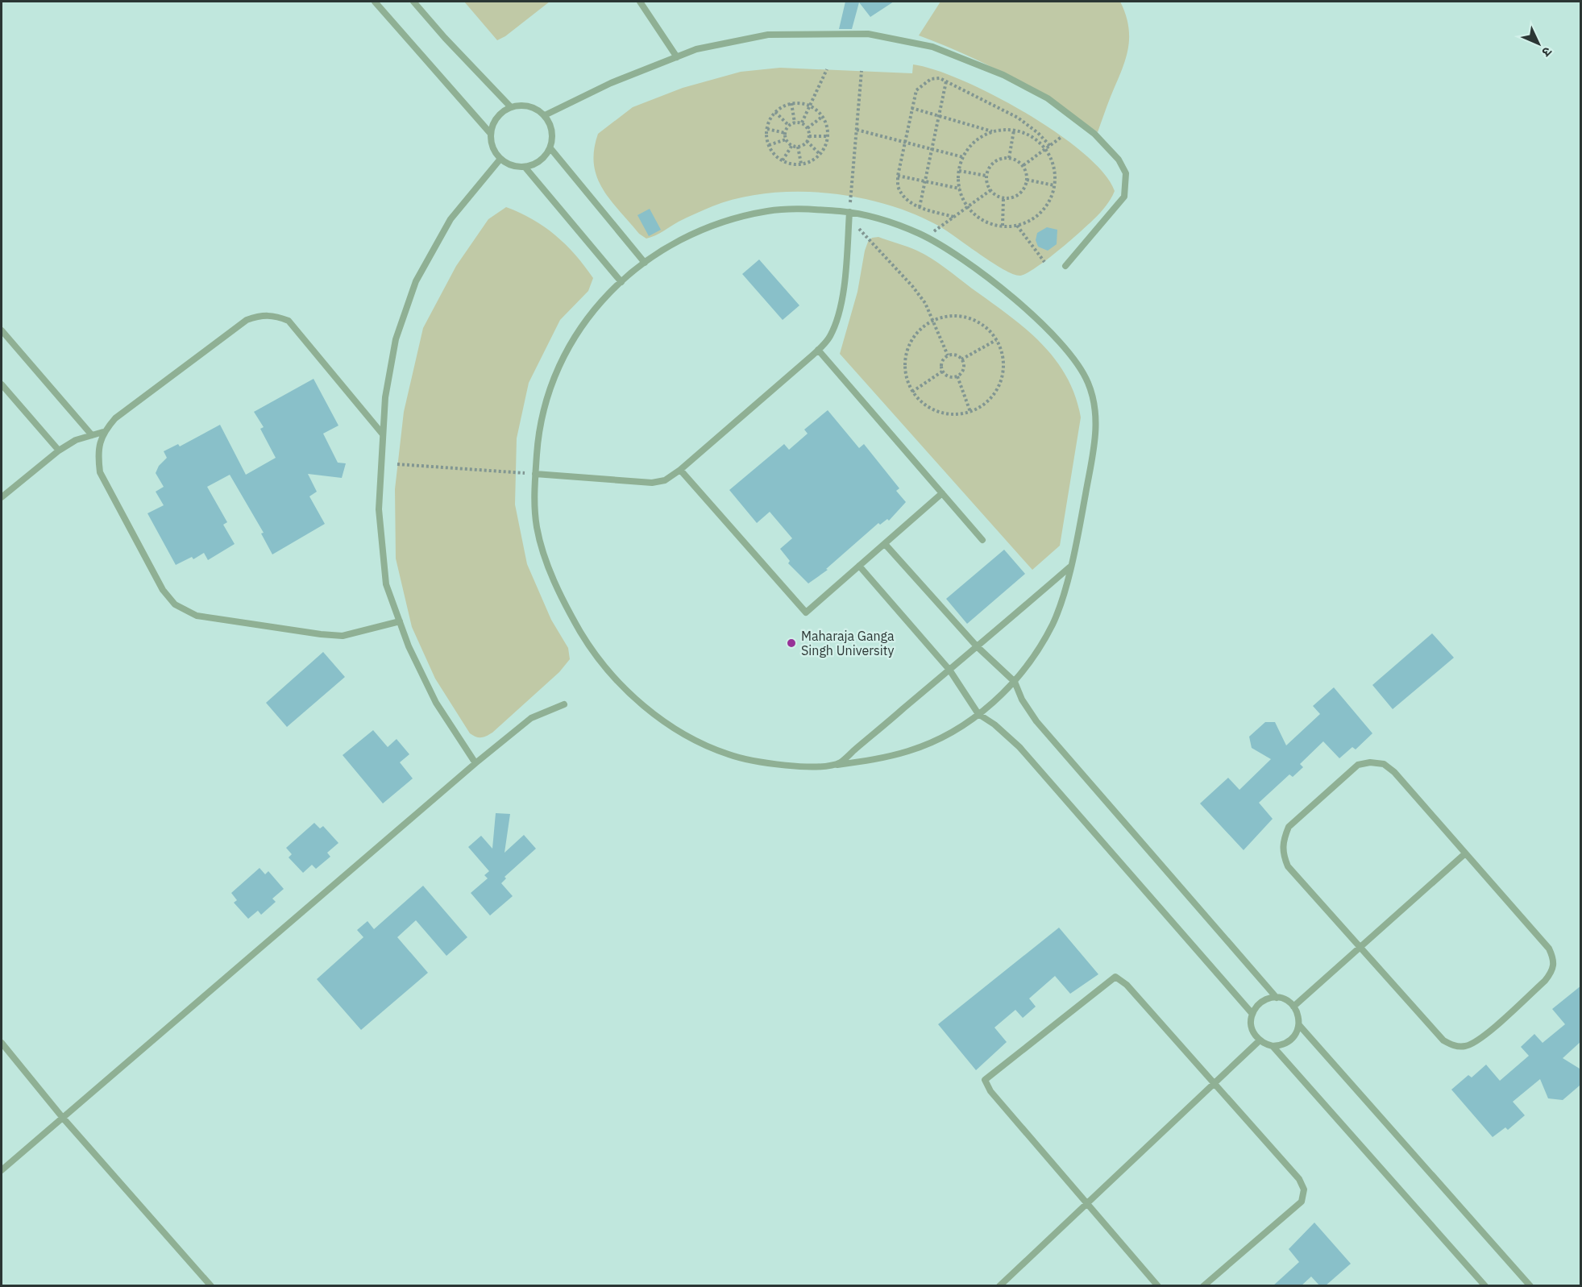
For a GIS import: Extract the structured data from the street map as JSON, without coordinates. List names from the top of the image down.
{
  "places": ["Maharaja Ganga Singh University"],
  "north": "bottom right"
}
